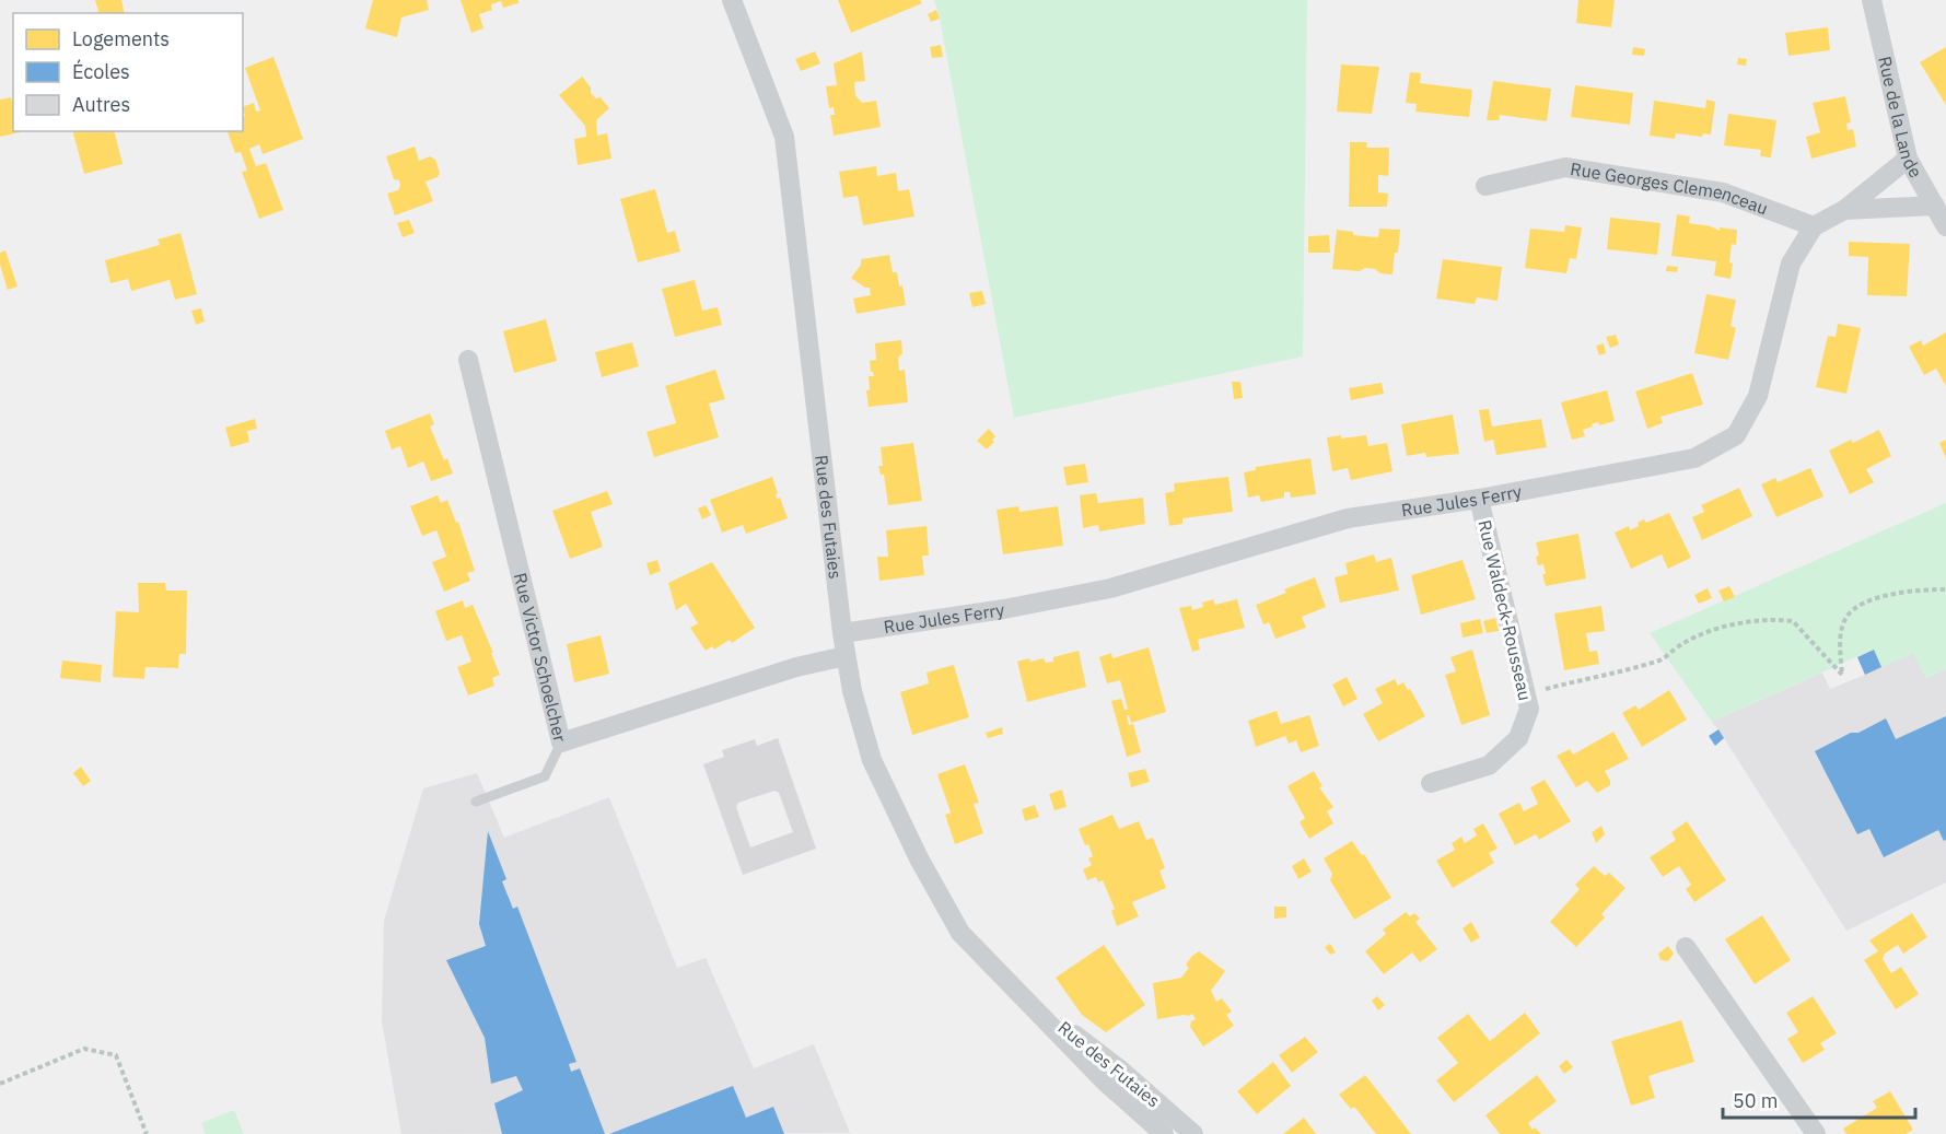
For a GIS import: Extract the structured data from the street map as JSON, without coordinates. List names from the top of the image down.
{
  "streets": {
    "street": [
      "Rue de la Lande",
      "Rue Georges Clemenceau",
      "Rue Jules Ferry",
      "Rue des Futaies",
      "Rue Waldeck-Rousseau",
      "Rue Victor Schoelcher"
    ]
  },
  "crossings": [
    ["Rue Georges Clemenceau", "Rue Jules Ferry"],
    ["Rue Jules Ferry", "Rue des Futaies"],
    ["Rue Jules Ferry", "Rue Waldeck-Rousseau"],
    ["Rue des Futaies", "Rue Victor Schoelcher"]
  ],
  "legend": ["Logements", "Écoles", "Autres"],
  "scale_bar": "50 m"
}
